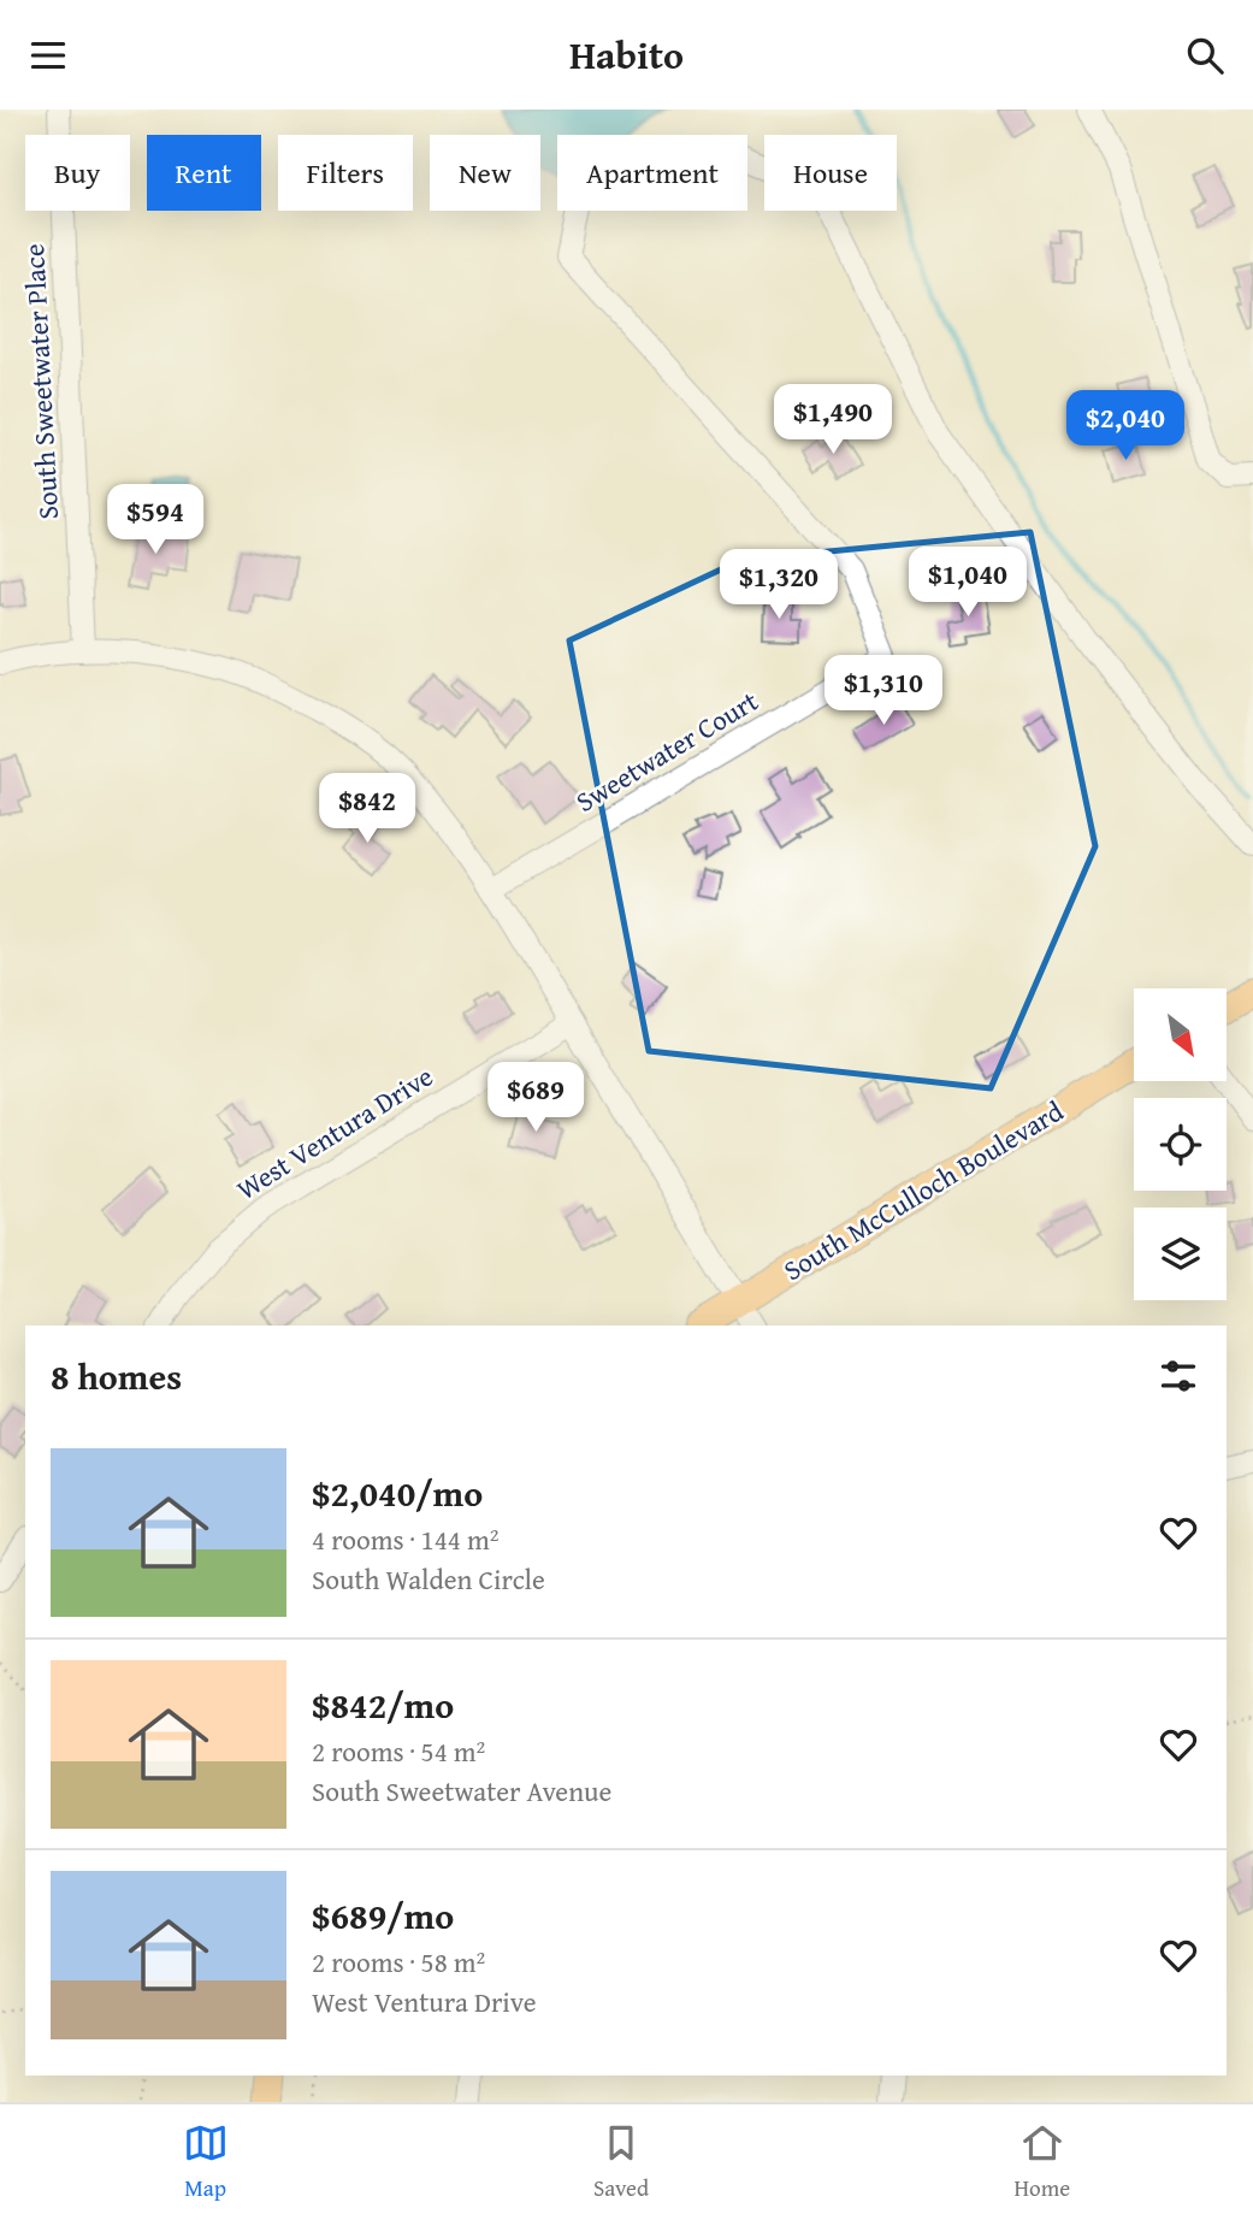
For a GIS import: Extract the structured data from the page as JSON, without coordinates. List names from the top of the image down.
{
  "streets": {
    "main road": ["South McCulloch Boulevard"],
    "street": ["South Sweetwater Place", "Sweetwater Court", "West Ventura Drive"]
  },
  "north": "bottom right",
  "page": {
    "header": "Habito",
    "chip": [
      "Buy",
      "Rent",
      "Filters",
      "New",
      "Apartment",
      "House"
    ],
    "price": [
      "$1,490",
      "$2,040",
      "$594",
      "$1,040",
      "$1,320",
      "$1,310",
      "$842",
      "$689"
    ],
    "heading": "8 homes",
    "list": [
      {
        "name": "$2,040/mo",
        "note": "4 rooms · 144 m² · South Walden Circle"
      },
      {
        "name": "$842/mo",
        "note": "2 rooms · 54 m² · South Sweetwater Avenue"
      },
      {
        "name": "$689/mo",
        "note": "2 rooms · 58 m² · West Ventura Drive"
      }
    ],
    "tabs": ["Map", "Saved", "Home"]
  }
}
